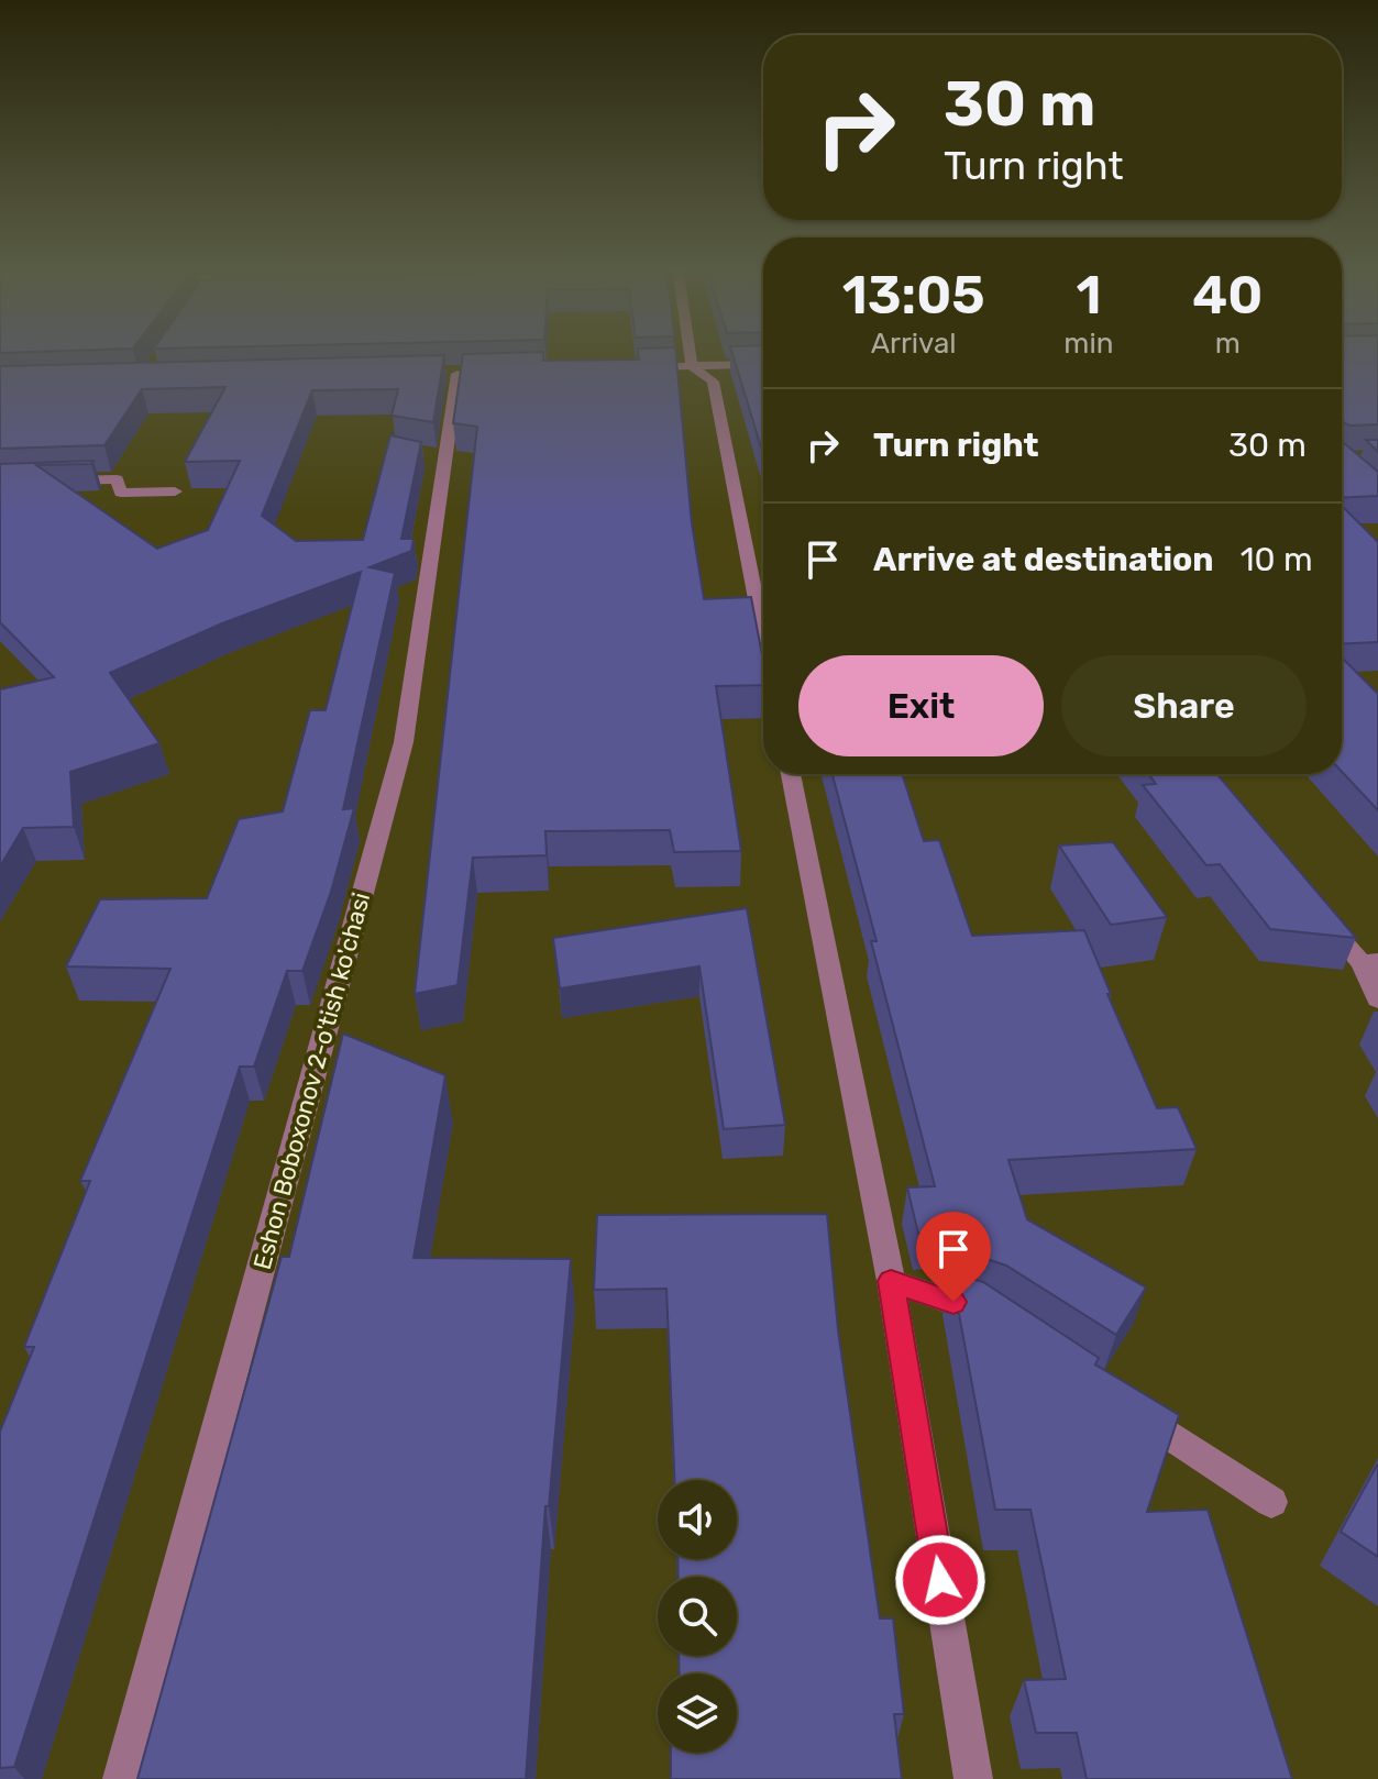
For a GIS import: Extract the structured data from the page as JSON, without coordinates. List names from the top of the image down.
{
  "streets": {
    "street": ["Eshon Boboxonov 2-o'tish ko'chasi"]
  },
  "page": {
    "turn": ["30 m", "Turn right"],
    "eta": [
      "13:05",
      "Arrival",
      "1",
      "min",
      "40",
      "m"
    ],
    "list": [
      {
        "name": "Turn right",
        "value": "30 m"
      },
      {
        "name": "Arrive at destination",
        "value": "10 m"
      }
    ],
    "buttons": ["Exit", "Share"]
  }
}
